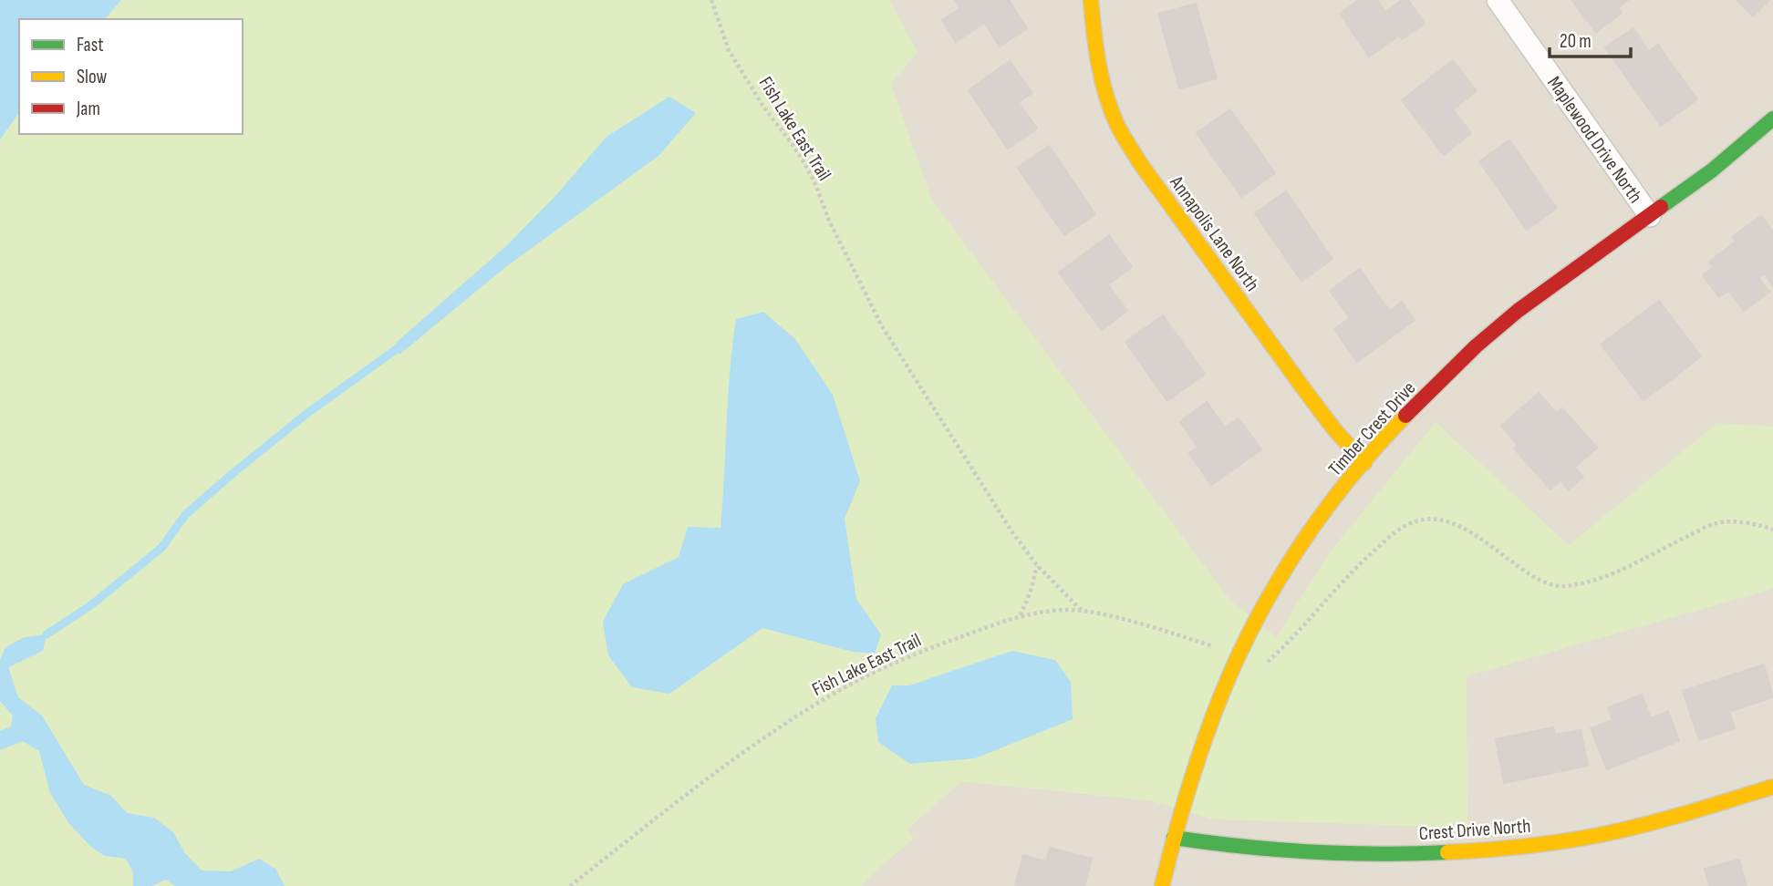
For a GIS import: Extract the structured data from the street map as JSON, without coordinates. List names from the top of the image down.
{
  "streets": {
    "street": [
      "Maplewood Drive North",
      "Annapolis Lane North",
      "Timber Crest Drive",
      "Crest Drive North"
    ],
    "path": ["Fish Lake East Trail"]
  },
  "crossings": [
    ["Maplewood Drive North", "Timber Crest Drive"],
    ["Annapolis Lane North", "Timber Crest Drive"],
    ["Timber Crest Drive", "Crest Drive North"]
  ],
  "legend": ["Fast", "Slow", "Jam"],
  "scale_bar": "20 m"
}
